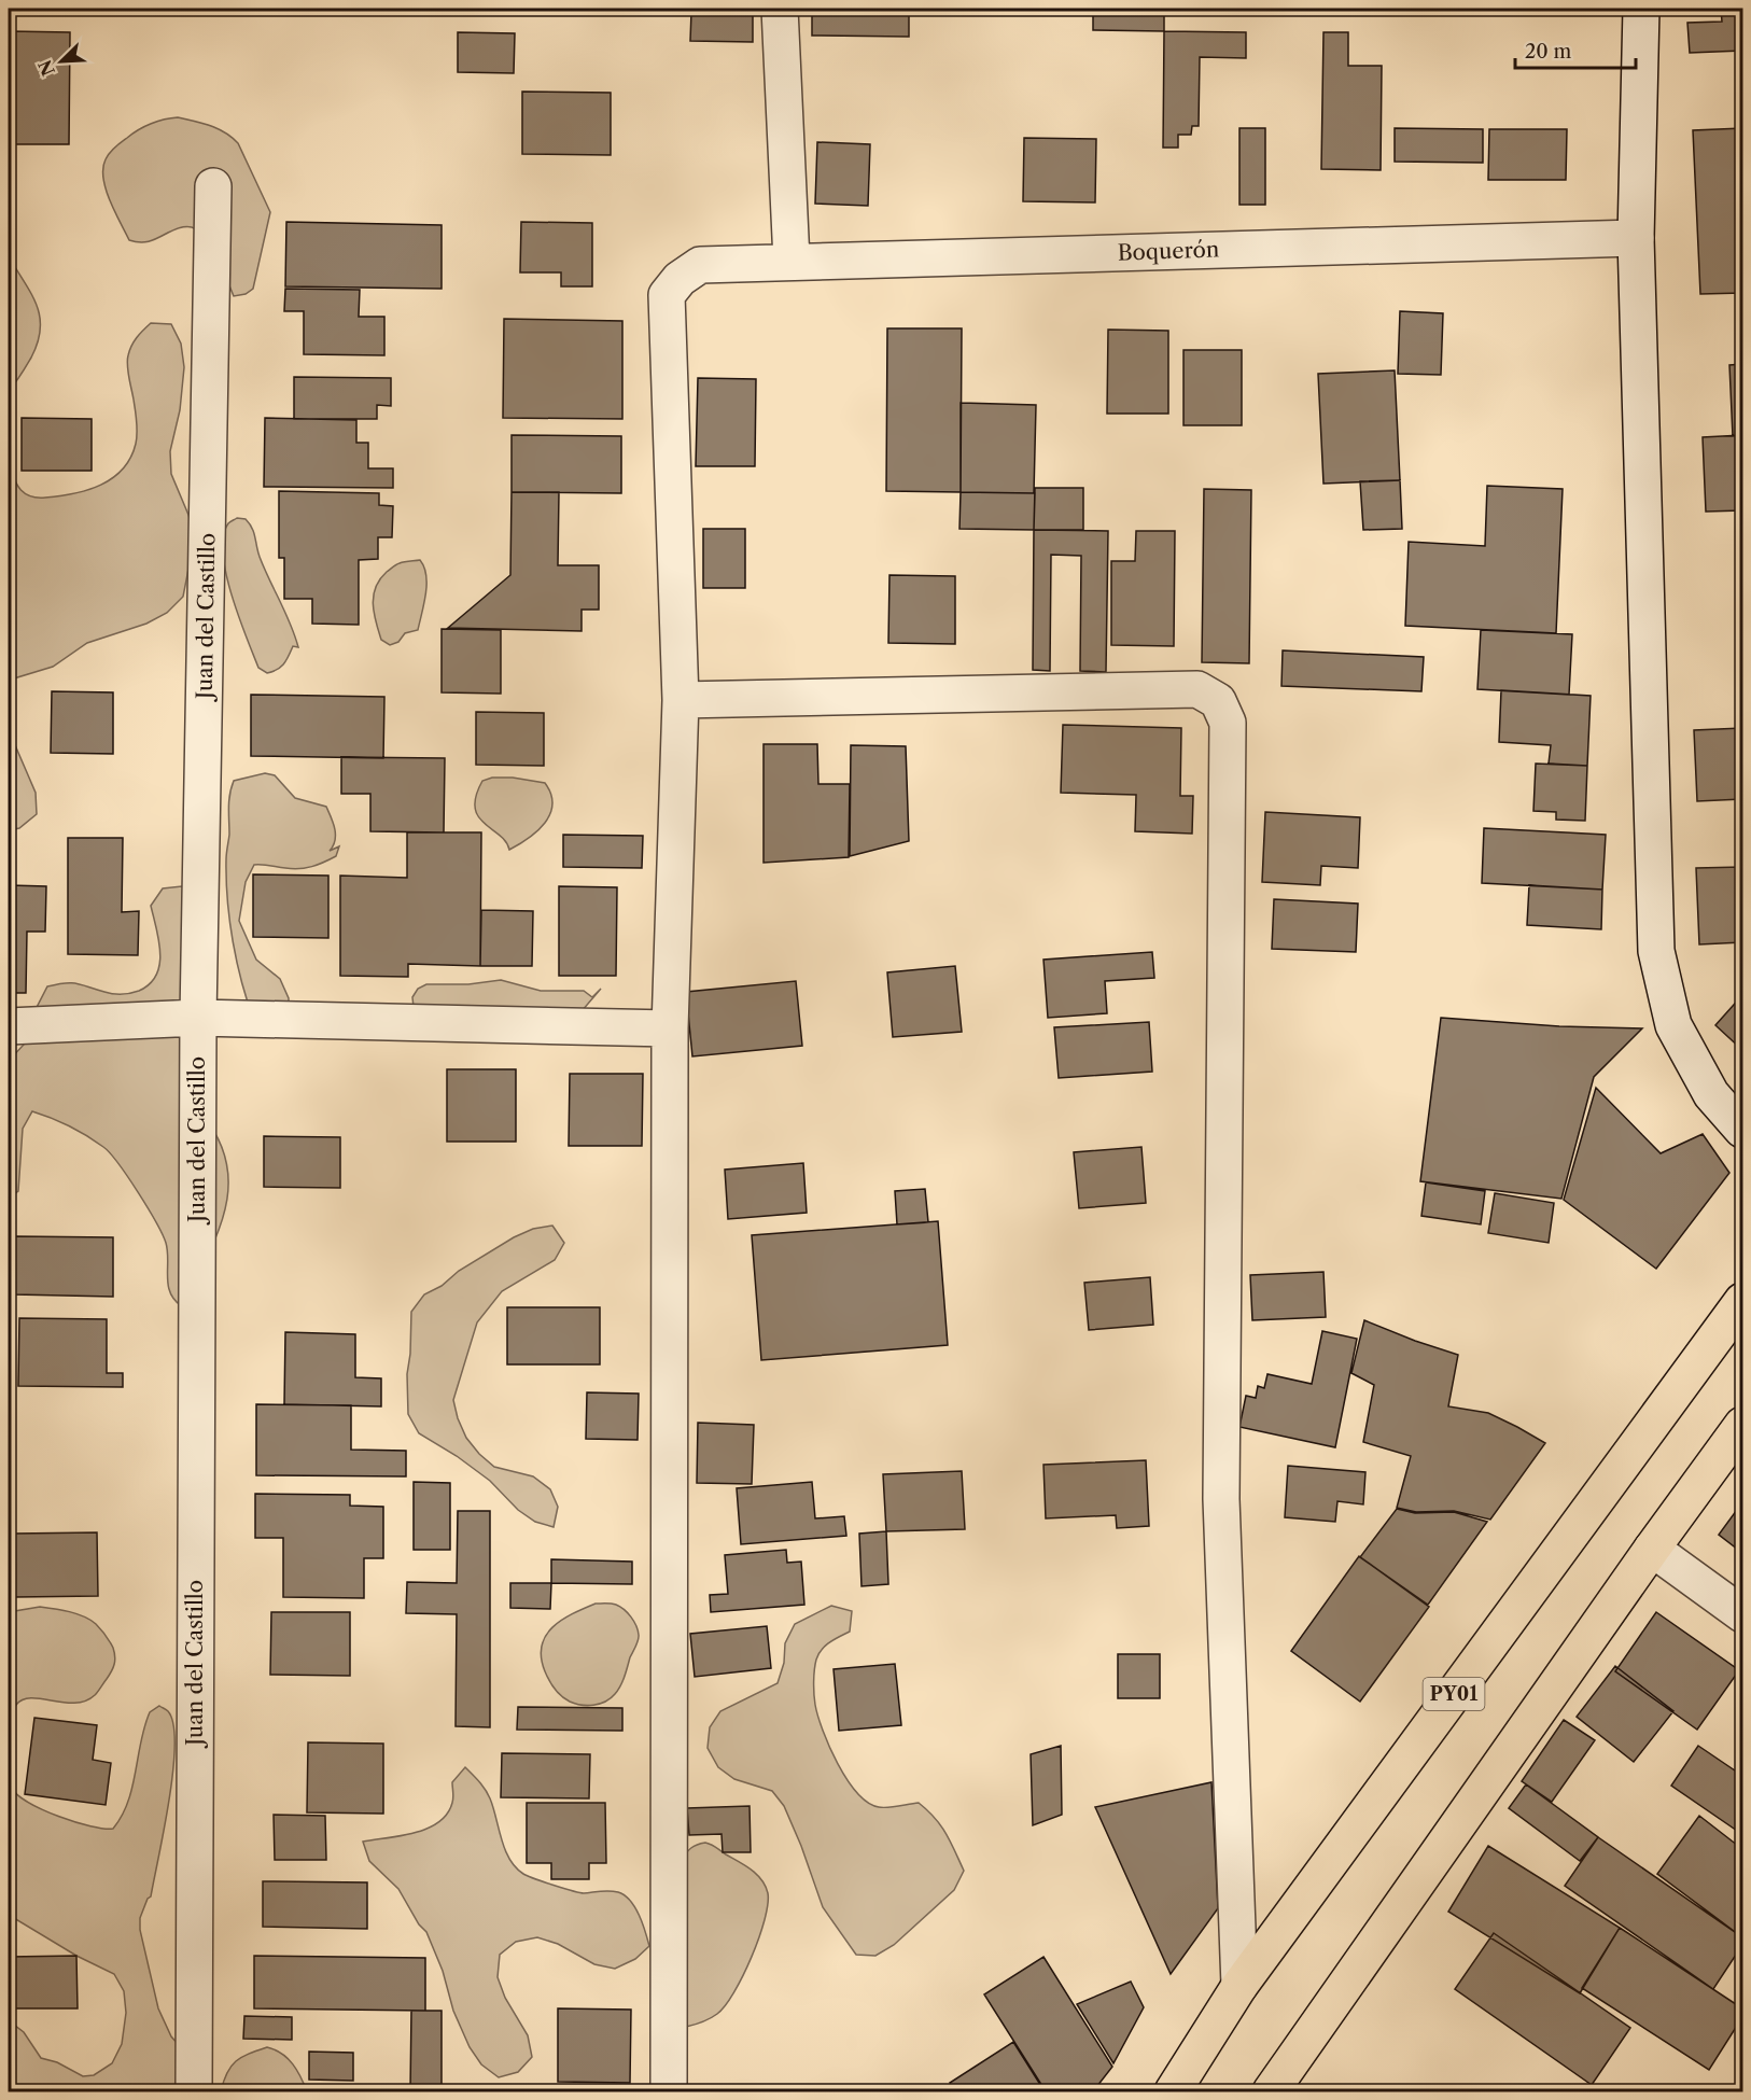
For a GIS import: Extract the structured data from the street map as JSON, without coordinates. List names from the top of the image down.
{
  "streets": {
    "highway": ["PY01"],
    "street": ["Boquerón", "Juan del Castillo"]
  },
  "scale_bar": "20 m",
  "north": "bottom left"
}
